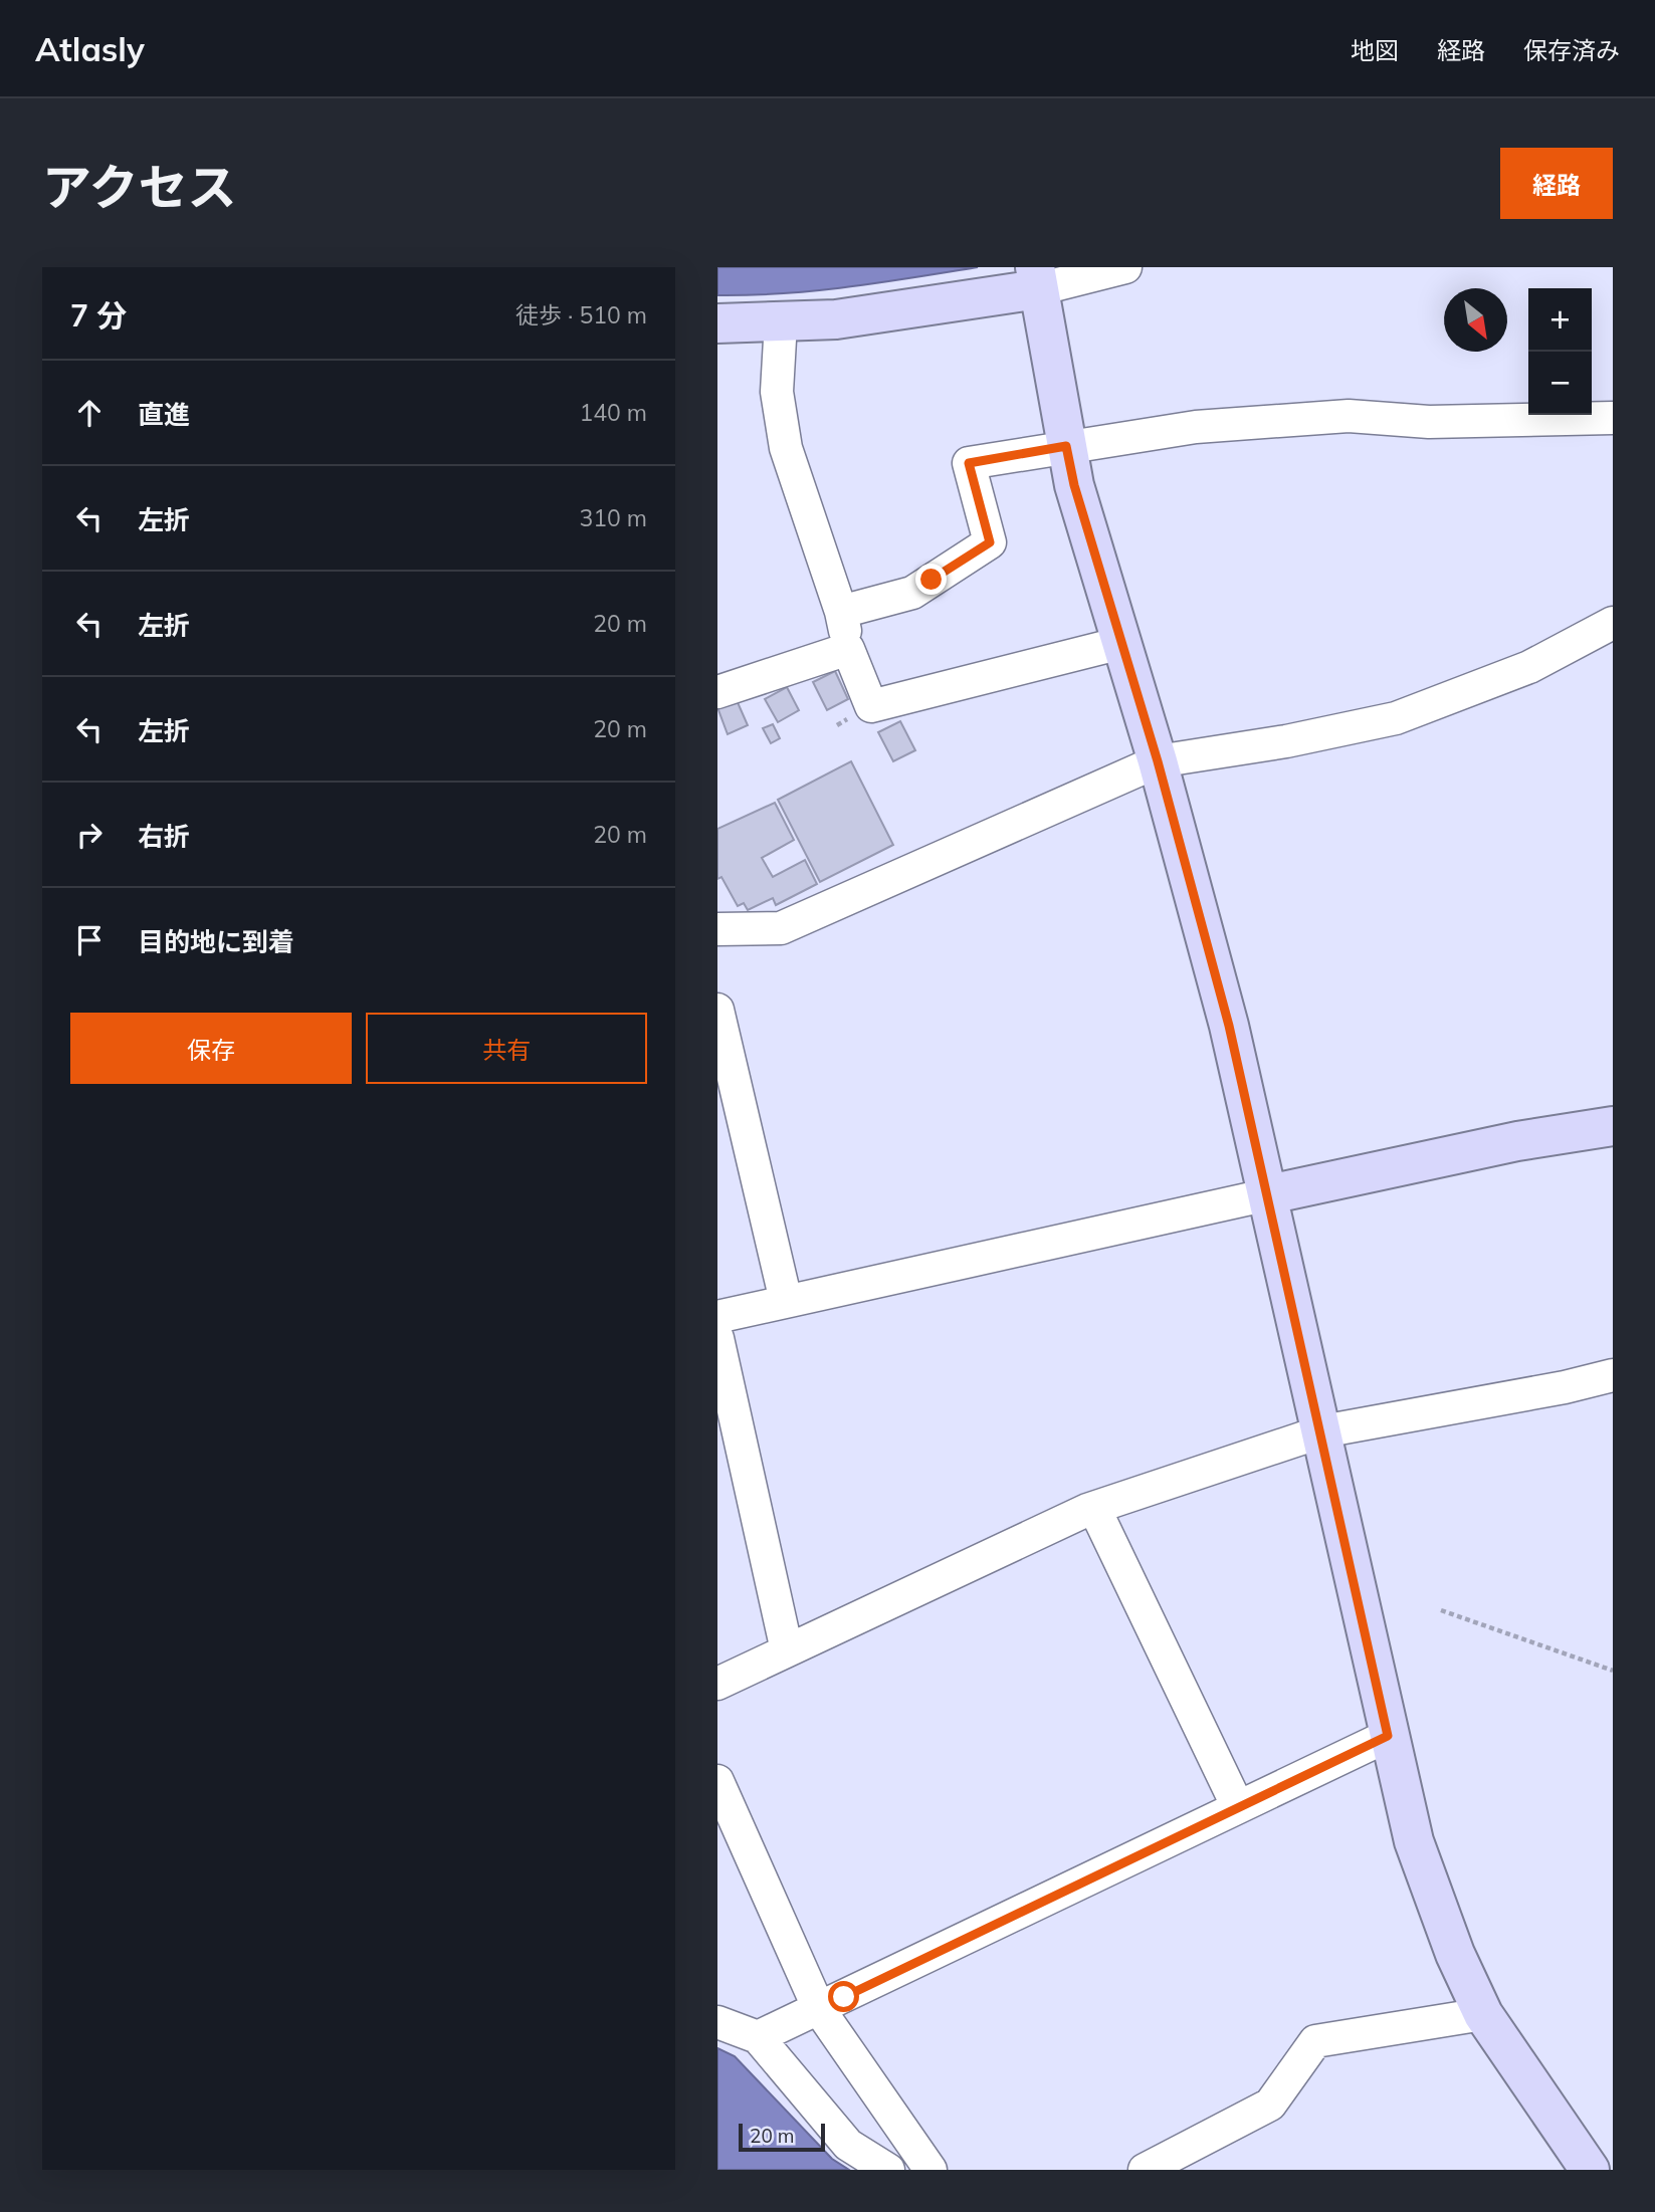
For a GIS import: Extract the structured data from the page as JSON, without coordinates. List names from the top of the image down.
{
  "scale_bar": "20 m",
  "north": "bottom right",
  "page": {
    "header": "Atlasly",
    "nav": ["地図", "経路", "保存済み"],
    "title": "アクセス",
    "buttons": [
      "経路",
      ["保存", "共有"]
    ],
    "heading": ["7 分", "徒歩 · 510 m"],
    "map_buttons": ["+", "−"],
    "list": [
      ["直進", "140 m"],
      ["左折", "310 m"],
      ["左折", "20 m"],
      ["左折", "20 m"],
      ["右折", "20 m"],
      "目的地に到着"
    ],
    "scale": "20 m"
  }
}
